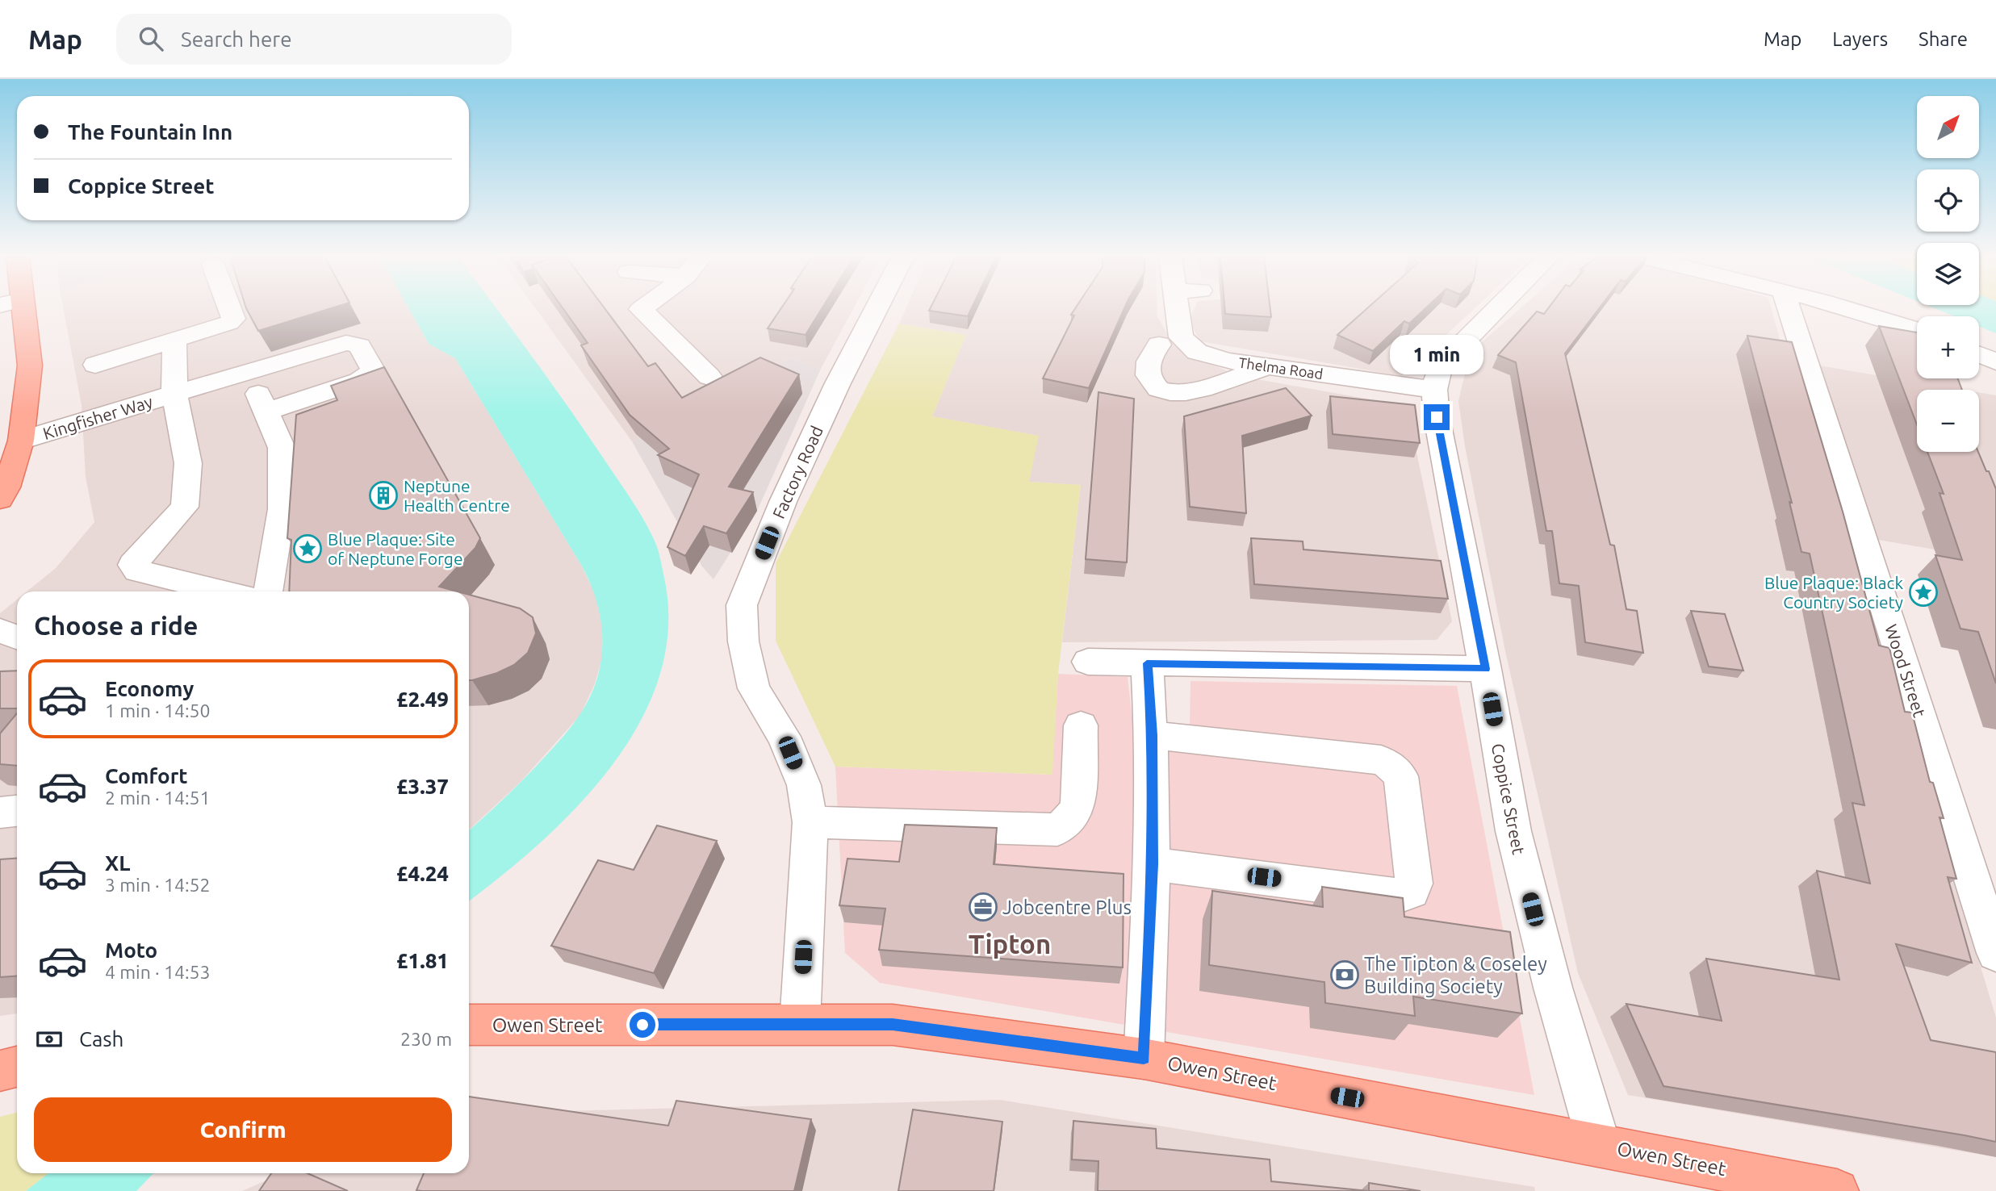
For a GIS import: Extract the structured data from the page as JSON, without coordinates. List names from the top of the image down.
{
  "streets": {
    "main road": ["Owen Street"],
    "street": [
      "Thelma Road",
      "Kingfisher Way",
      "Factory Road",
      "Wood Street",
      "Coppice Street"
    ]
  },
  "crossings": [
    ["Thelma Road", "Coppice Street"],
    ["Factory Road", "Owen Street"],
    ["Coppice Street", "Owen Street"]
  ],
  "districts": ["Tipton"],
  "places": {
    "building": ["Neptune Health Centre"],
    "place": ["Blue Plaque: Site of Neptune Forge", "Blue Plaque: Black Country Society"],
    "office": ["Jobcentre Plus"],
    "bank": ["The Tipton & Coseley Building Society"]
  },
  "north": "top right",
  "page": {
    "header": "Map",
    "search": "Search here",
    "nav": ["Map", "Layers", "Share"],
    "map_buttons": ["+", "−"],
    "banner": ["The Fountain Inn", "Coppice Street"],
    "bubble": "1 min",
    "heading": "Choose a ride",
    "list": [
      {
        "name": "Economy",
        "note": "1 min · 14:50",
        "value": "£2.49"
      },
      {
        "name": "Comfort",
        "note": "2 min · 14:51",
        "value": "£3.37"
      },
      {
        "name": "XL",
        "note": "3 min · 14:52",
        "value": "£4.24"
      },
      {
        "name": "Moto",
        "note": "4 min · 14:53",
        "value": "£1.81"
      }
    ],
    "pay": ["Cash", "230 m"],
    "buttons": "Confirm"
  }
}
